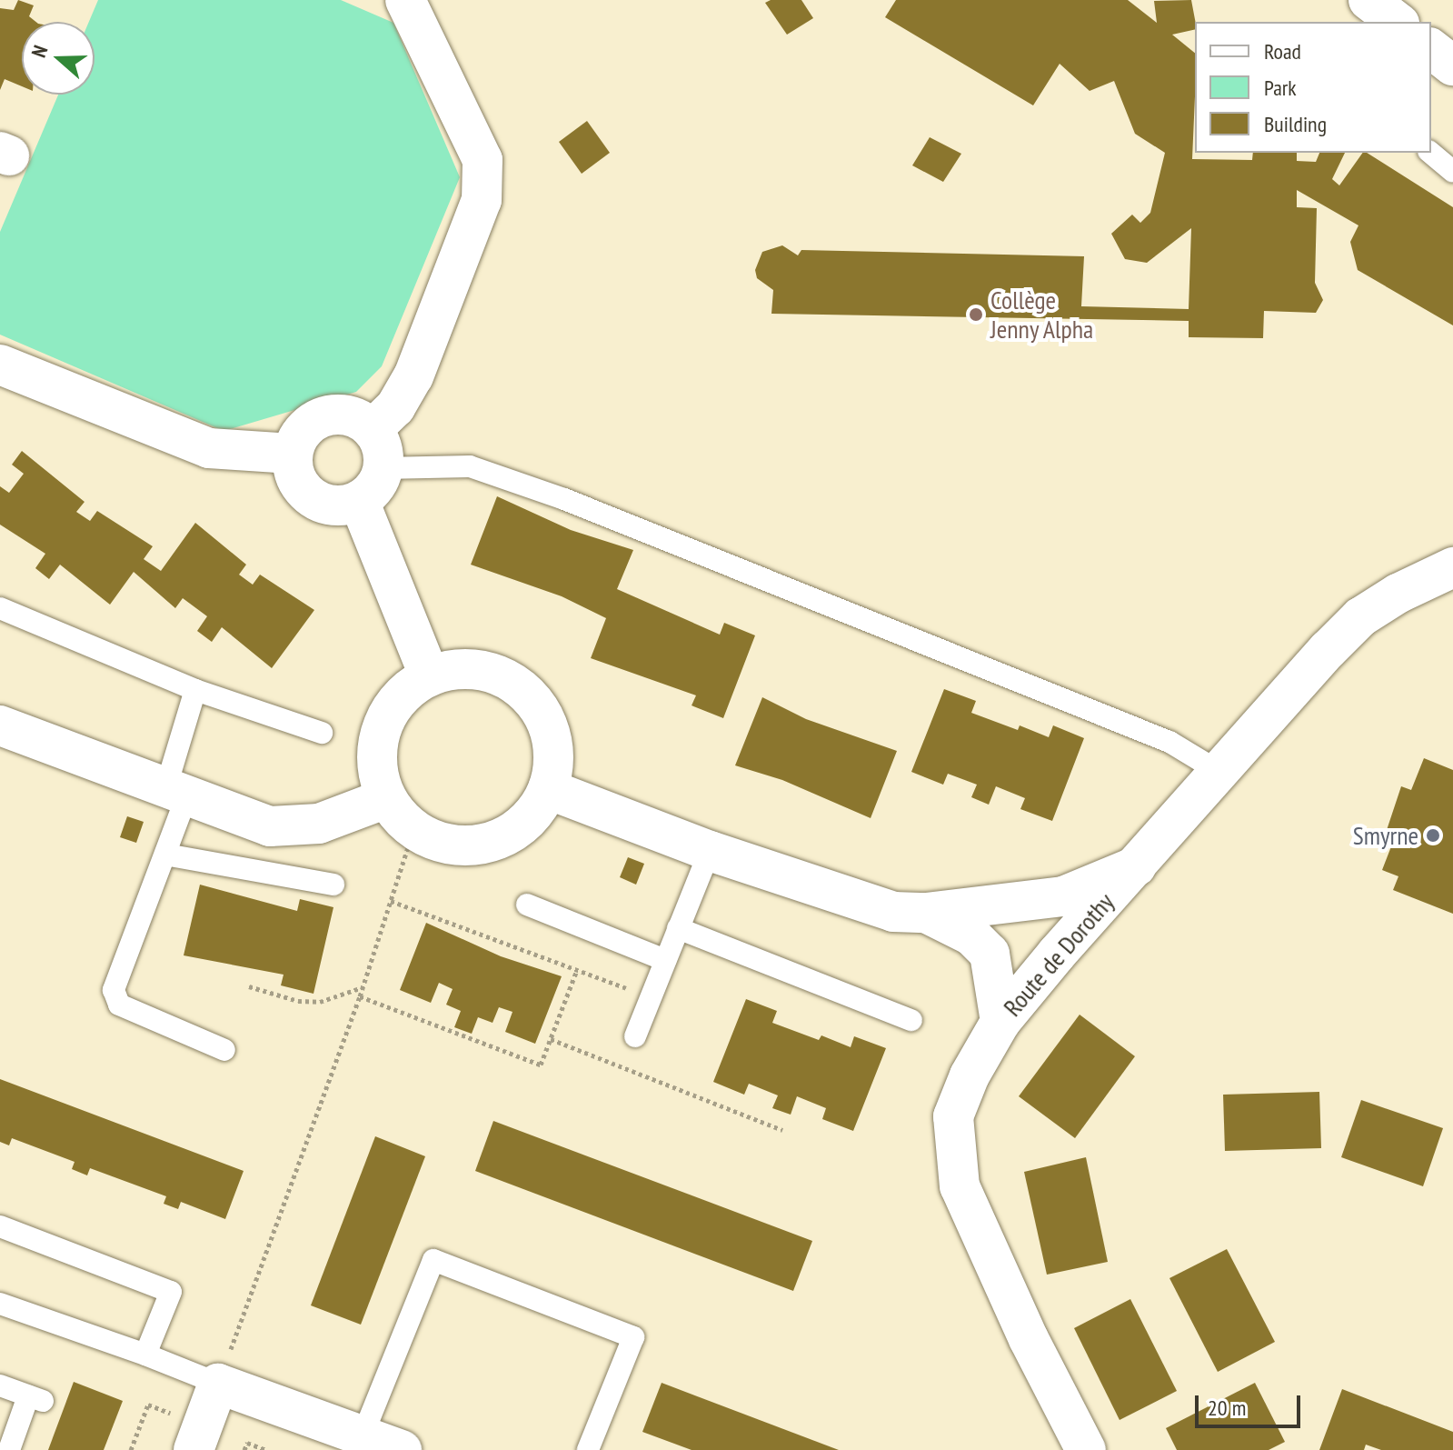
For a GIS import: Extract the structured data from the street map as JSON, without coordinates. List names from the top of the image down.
{
  "streets": {
    "street": ["Route de Dorothy"]
  },
  "places": ["Collège Jenny Alpha", "Smyrne"],
  "legend": ["Road", "Park", "Building"],
  "scale_bar": "20 m",
  "north": "left"
}
